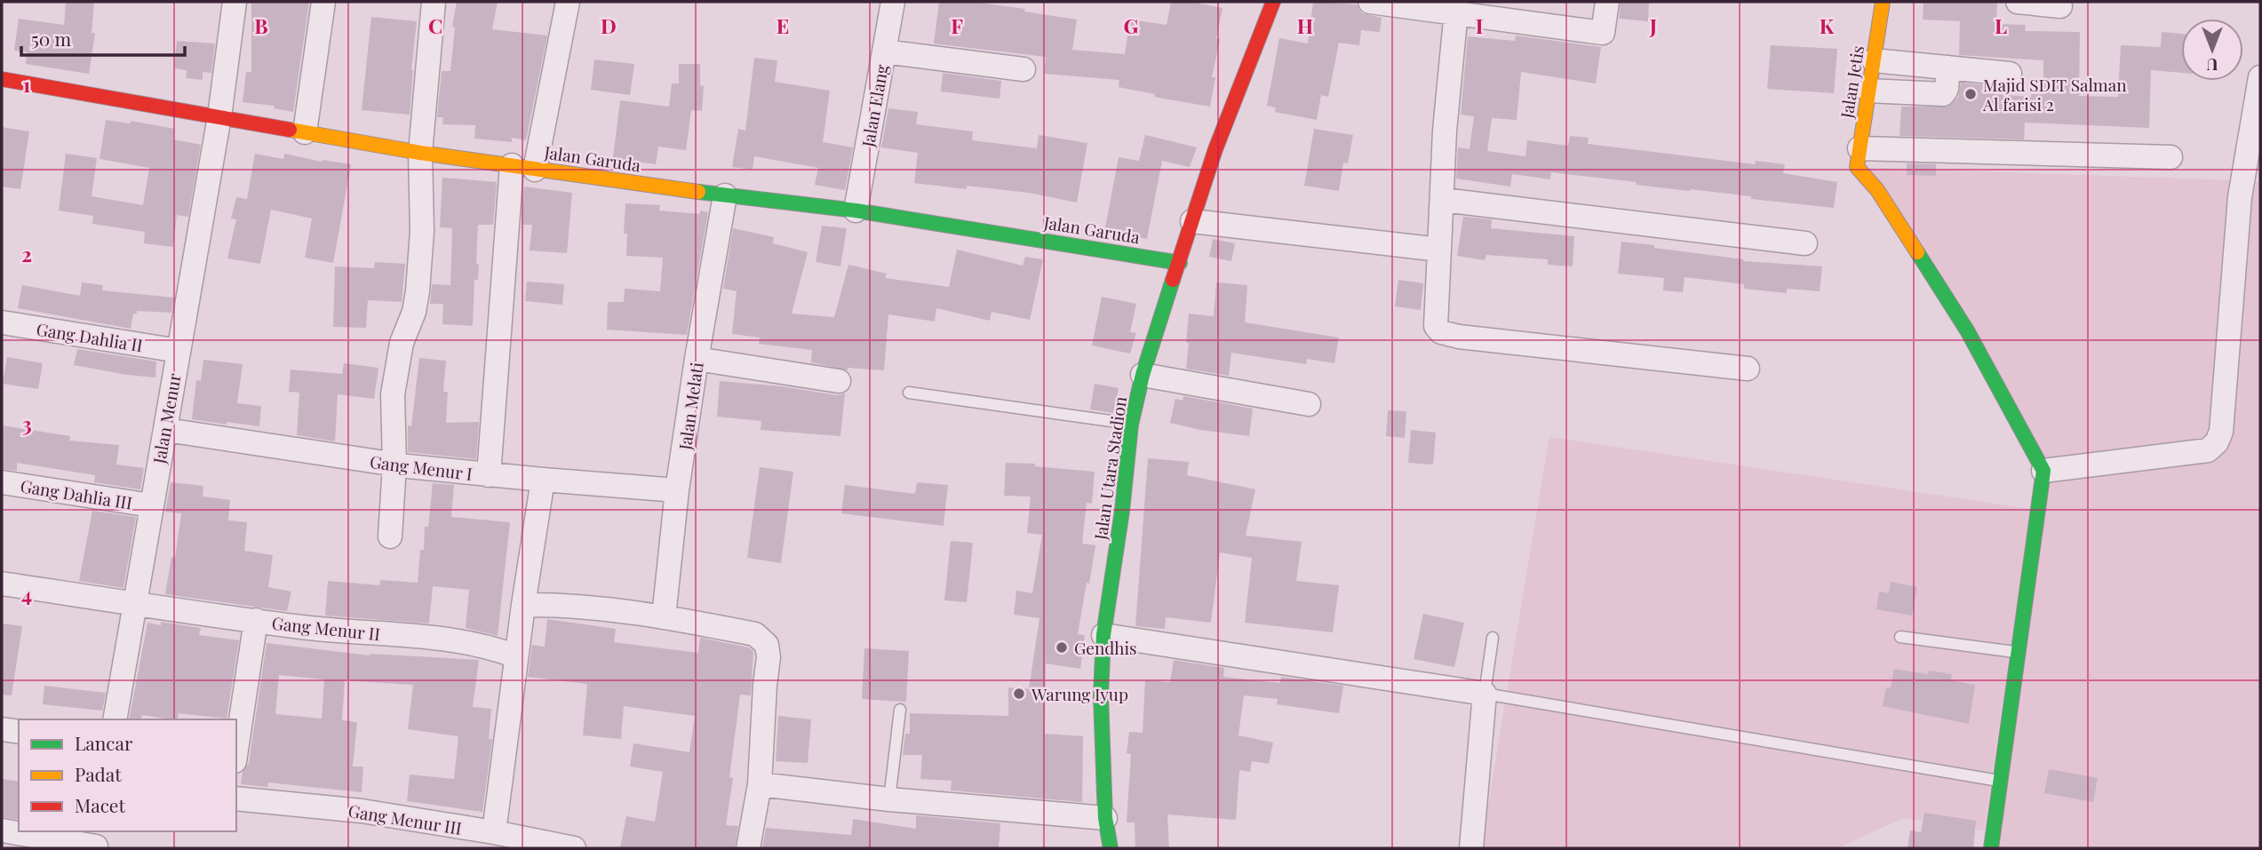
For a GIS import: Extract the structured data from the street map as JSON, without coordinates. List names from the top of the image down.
{
  "streets": {
    "street": [
      "Jalan Jetis",
      "Jalan Elang",
      "Jalan Garuda",
      "Gang Dahlia II",
      "Jalan Melati",
      "Jalan Menur",
      "Gang Menur I",
      "Jalan Utara Stadion",
      "Gang Dahlia III",
      "Gang Menur II",
      "Gang Menur III"
    ]
  },
  "crossings": [
    ["Jalan Elang", "Jalan Garuda"],
    ["Jalan Garuda", "Jalan Melati"],
    ["Jalan Garuda", "Jalan Menur"],
    ["Jalan Garuda", "Jalan Utara Stadion"],
    ["Gang Dahlia II", "Jalan Menur"],
    ["Jalan Melati", "Gang Menur I"],
    ["Jalan Menur", "Gang Menur I"],
    ["Jalan Menur", "Gang Dahlia III"],
    ["Jalan Menur", "Gang Menur II"]
  ],
  "places": ["Majid SDIT Salman Al farisi 2", "Gendhis", "Warung Iyup"],
  "legend": ["Lancar", "Padat", "Macet"],
  "scale_bar": "50 m",
  "north": "bottom",
  "grid": {
    "columns": [
      "B",
      "C",
      "D",
      "E",
      "F",
      "G",
      "H",
      "I",
      "J",
      "K",
      "L"
    ],
    "rows": [
      "1",
      "2",
      "3",
      "4"
    ]
  }
}
